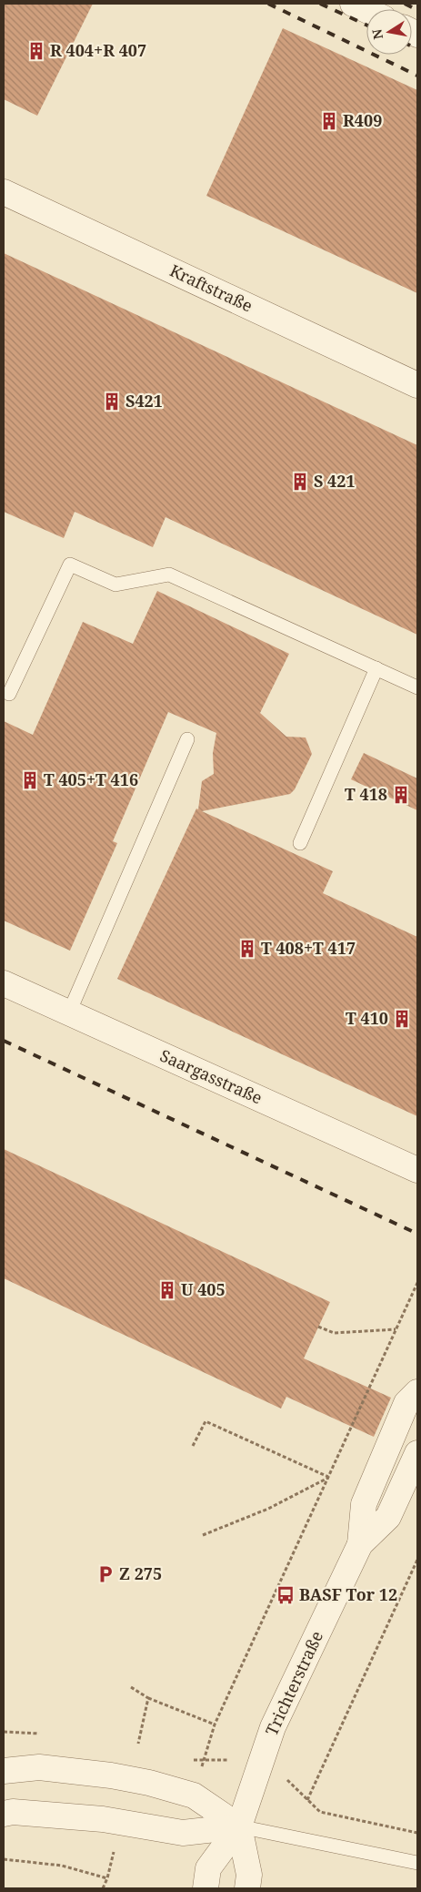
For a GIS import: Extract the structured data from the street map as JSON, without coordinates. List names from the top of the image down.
{
  "streets": {
    "street": ["Kraftstraße", "Saargasstraße", "Trichterstraße"]
  },
  "places": {
    "building": [
      "R 404+R 407",
      "R409",
      "S421",
      "S 421",
      "T 405+T 416",
      "T 418",
      "T 408+T 417",
      "T 410",
      "U 405"
    ],
    "parking": ["Z 275"],
    "bus stop": ["BASF Tor 12"]
  },
  "north": "left"
}
